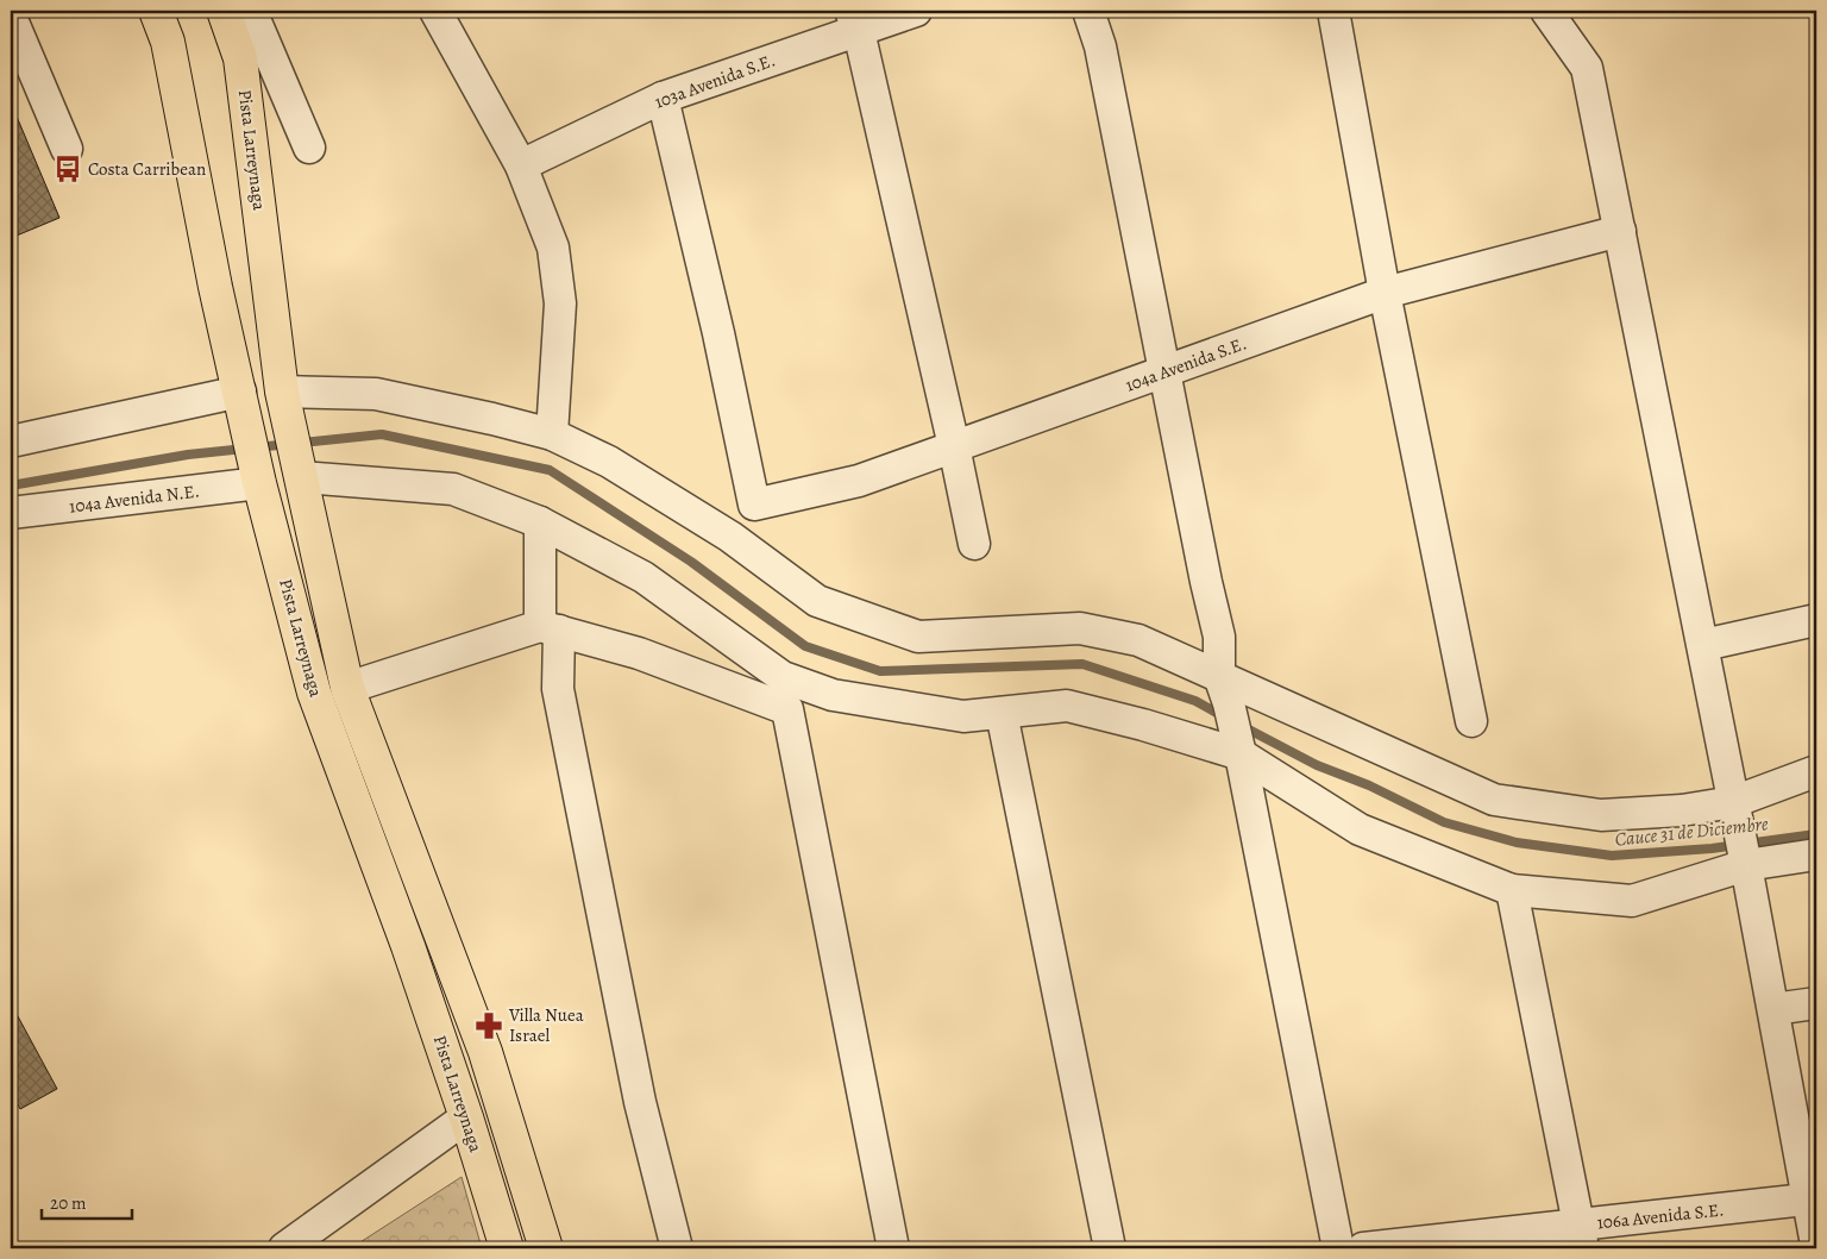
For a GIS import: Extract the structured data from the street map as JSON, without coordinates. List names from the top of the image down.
{
  "streets": {
    "main road": ["Pista Larreynaga"],
    "street": [
      "103a Avenida S.E.",
      "104a Avenida S.E.",
      "104a Avenida N.E.",
      "106a Avenida S.E."
    ]
  },
  "crossings": [
    ["103a Avenida S.E.", "104a Avenida S.E."],
    ["Pista Larreynaga", "104a Avenida N.E."]
  ],
  "water": ["Cauce 31 de Diciembre"],
  "places": {
    "bus stop": ["Costa Carribean"],
    "pharmacy": ["Villa Nuea Israel"]
  },
  "scale_bar": "20 m"
}
